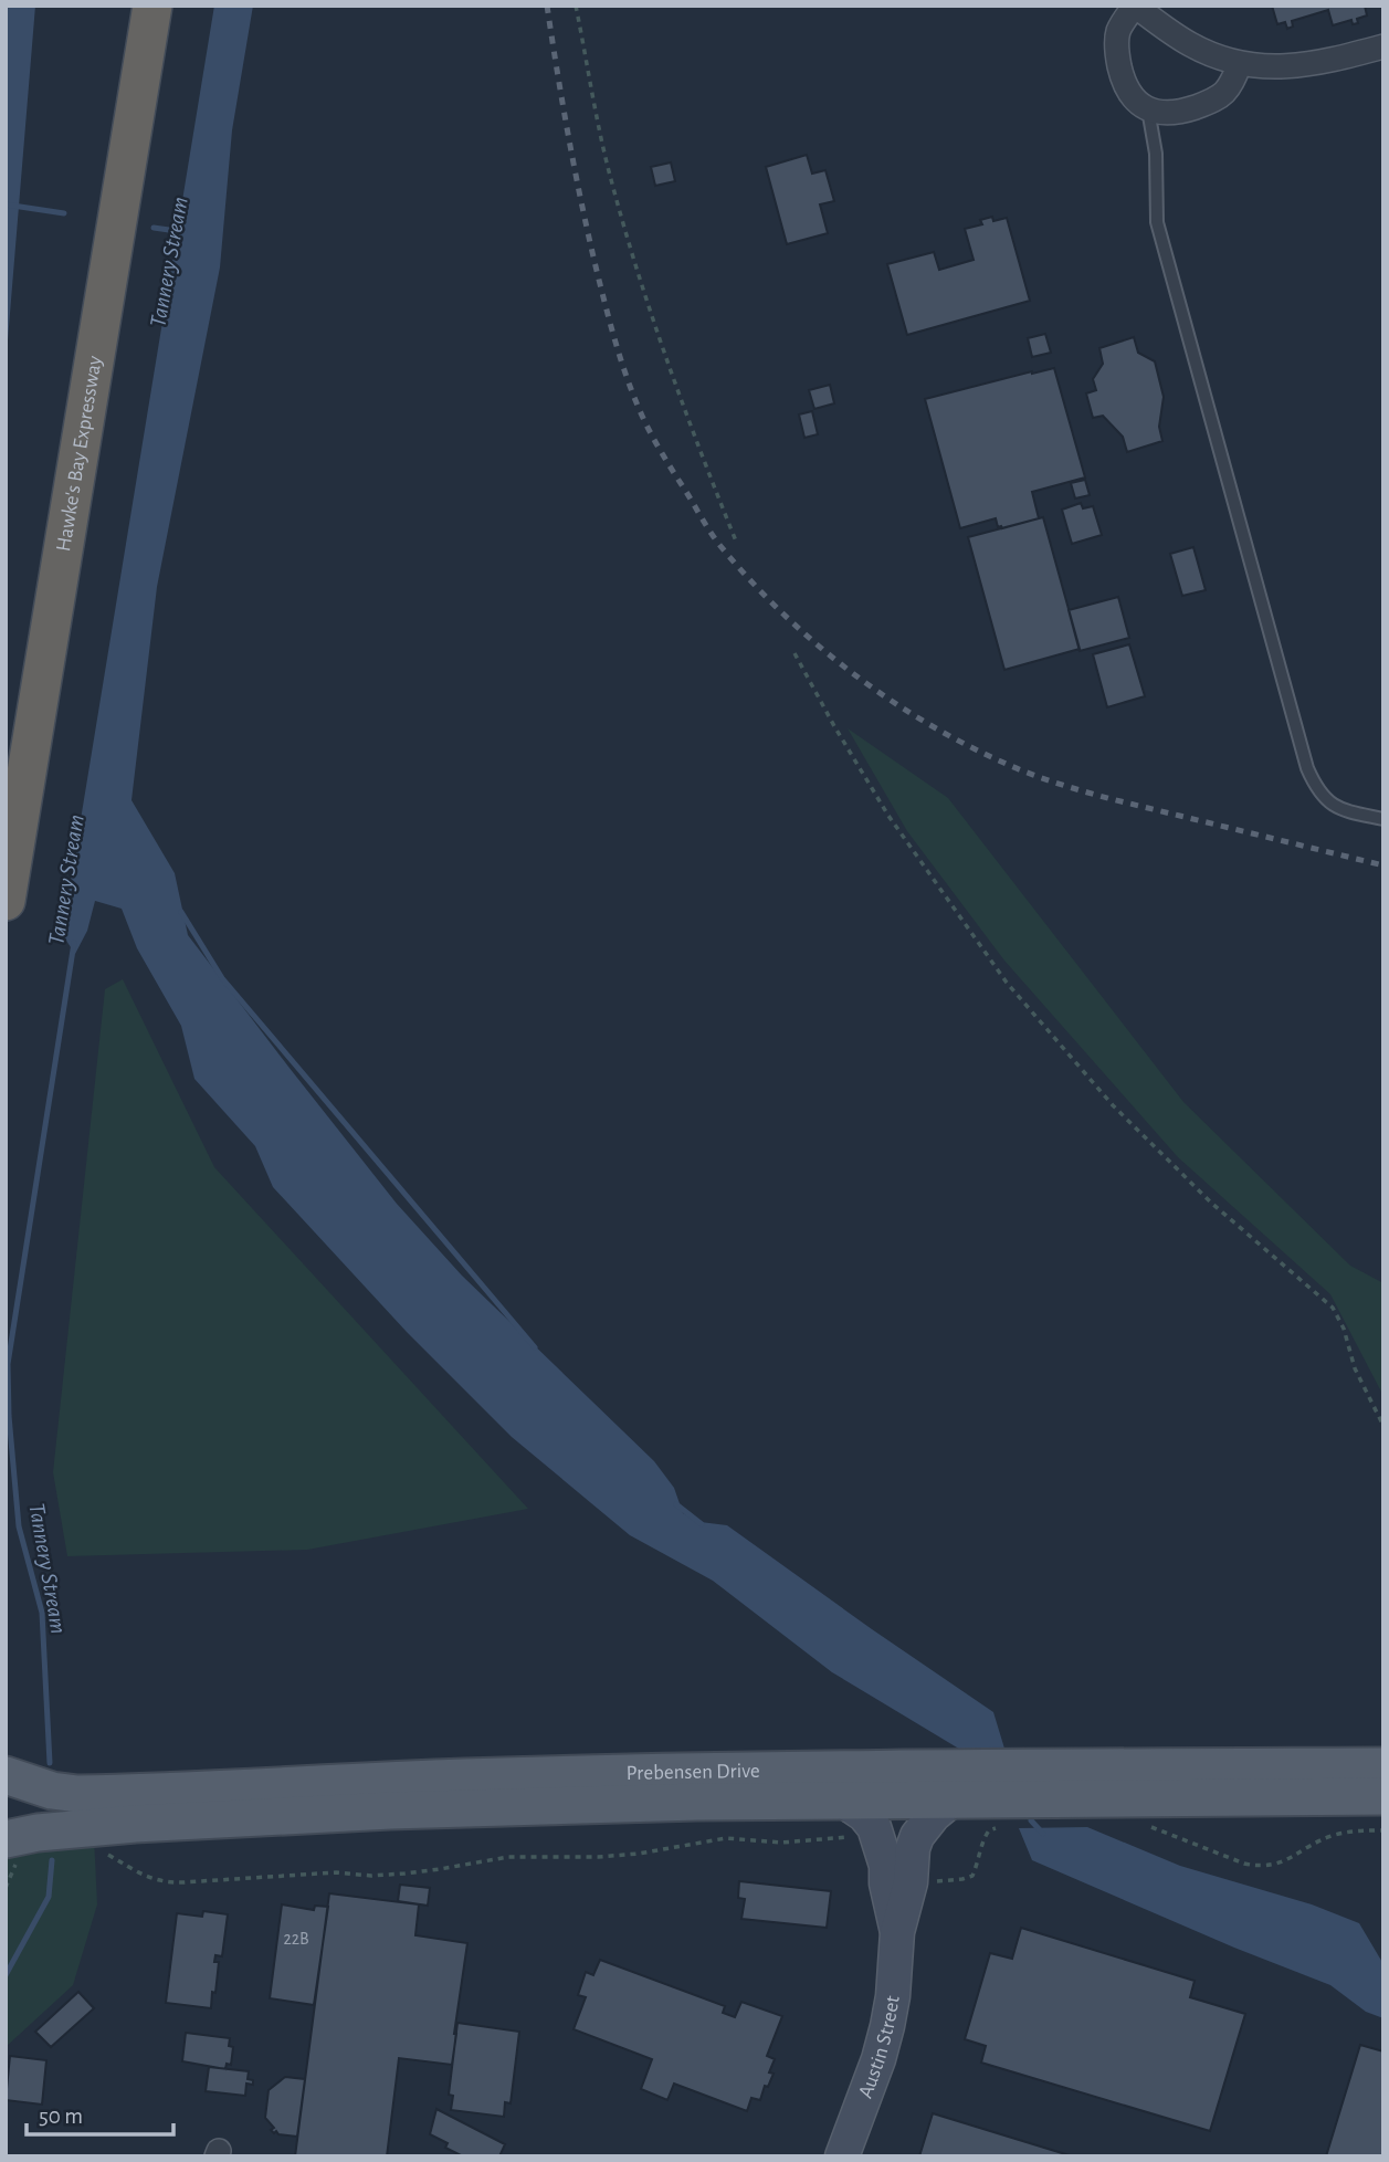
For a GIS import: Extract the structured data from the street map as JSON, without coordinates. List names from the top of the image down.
{
  "streets": {
    "highway": ["Hawke's Bay Expressway"],
    "main road": ["Prebensen Drive", "Austin Street"]
  },
  "crossings": [
    ["Prebensen Drive", "Austin Street"]
  ],
  "water": ["Tannery Stream"],
  "house_numbers": ["22B"],
  "scale_bar": "50 m"
}
